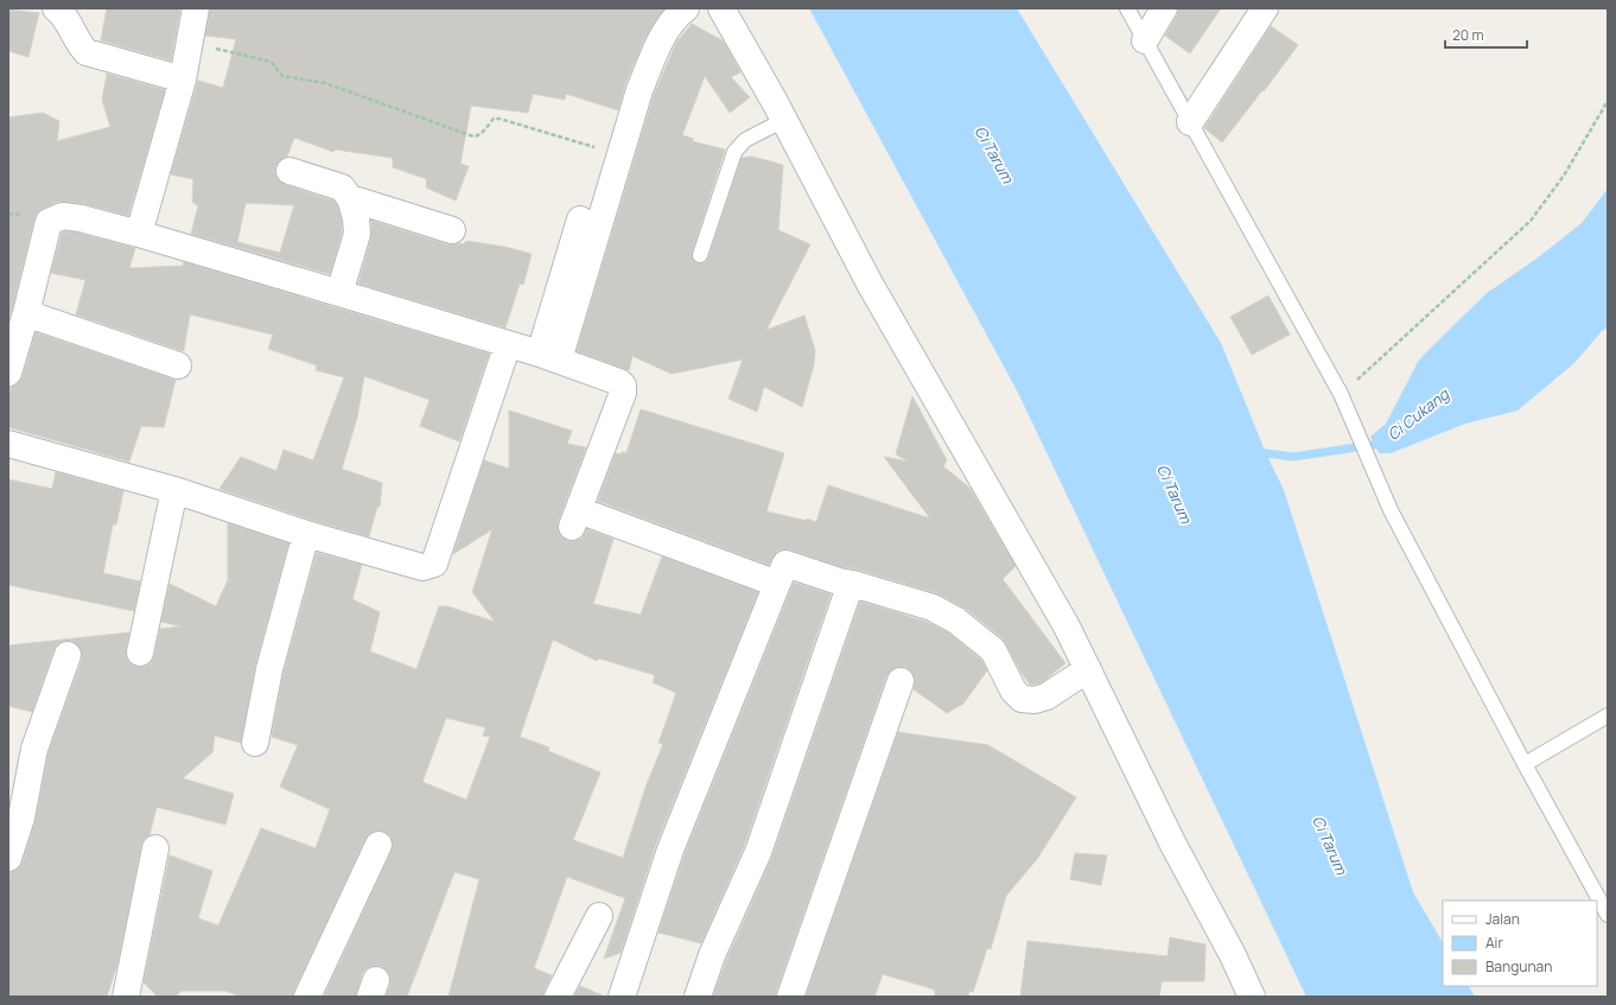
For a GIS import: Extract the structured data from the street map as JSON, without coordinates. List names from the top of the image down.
{
  "water": ["Ci Tarum", "Ci Cukang"],
  "legend": ["Jalan", "Air", "Bangunan"],
  "scale_bar": "20 m"
}
